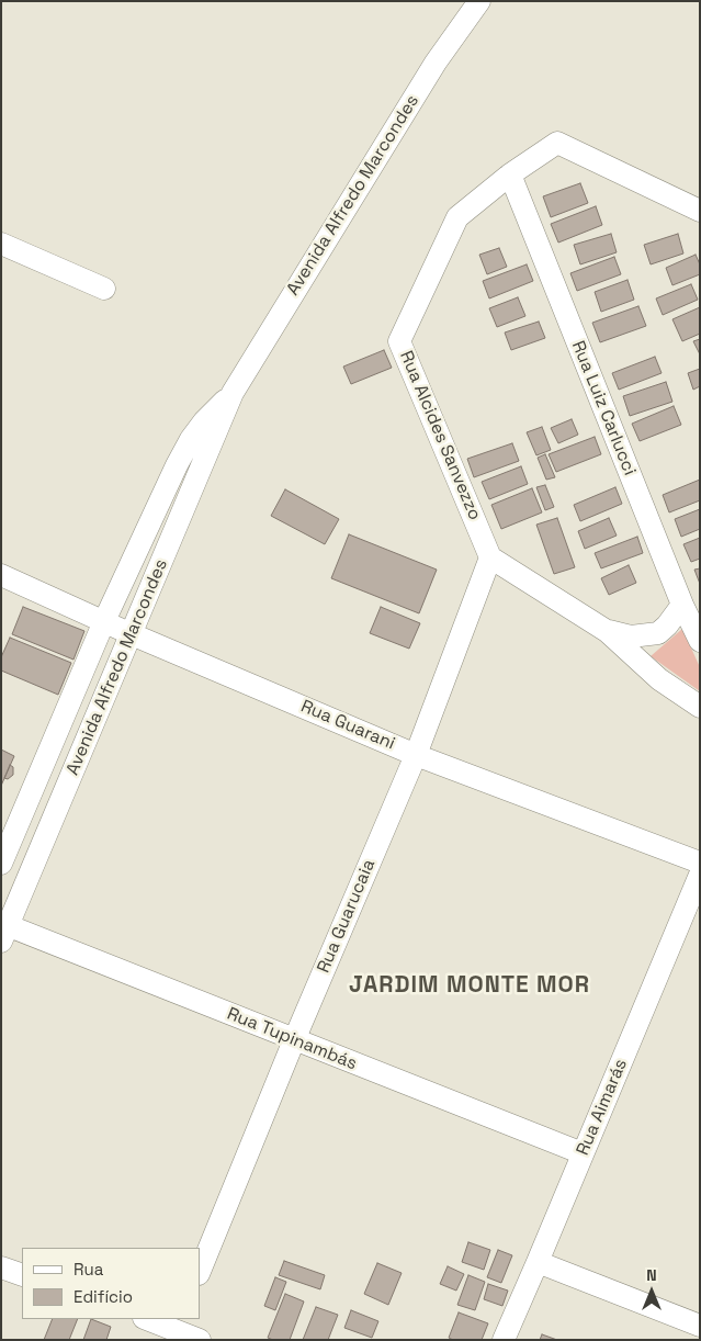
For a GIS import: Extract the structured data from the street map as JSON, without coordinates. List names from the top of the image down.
{
  "streets": {
    "street": [
      "Avenida Alfredo Marcondes",
      "Rua Luiz Carlucci",
      "Rua Alcides Sanvezzo",
      "Rua Guarani",
      "Rua Guarucaia",
      "Rua Tupinambás",
      "Rua Aimarás"
    ]
  },
  "crossings": [
    ["Avenida Alfredo Marcondes", "Rua Guarani"],
    ["Avenida Alfredo Marcondes", "Rua Tupinambás"],
    ["Rua Luiz Carlucci", "Rua Alcides Sanvezzo"],
    ["Rua Alcides Sanvezzo", "Rua Guarucaia"],
    ["Rua Guarani", "Rua Guarucaia"],
    ["Rua Guarucaia", "Rua Tupinambás"],
    ["Rua Tupinambás", "Rua Aimarás"]
  ],
  "districts": ["JARDIM MONTE MOR"],
  "legend": ["Rua", "Edifício"],
  "north": "top"
}
